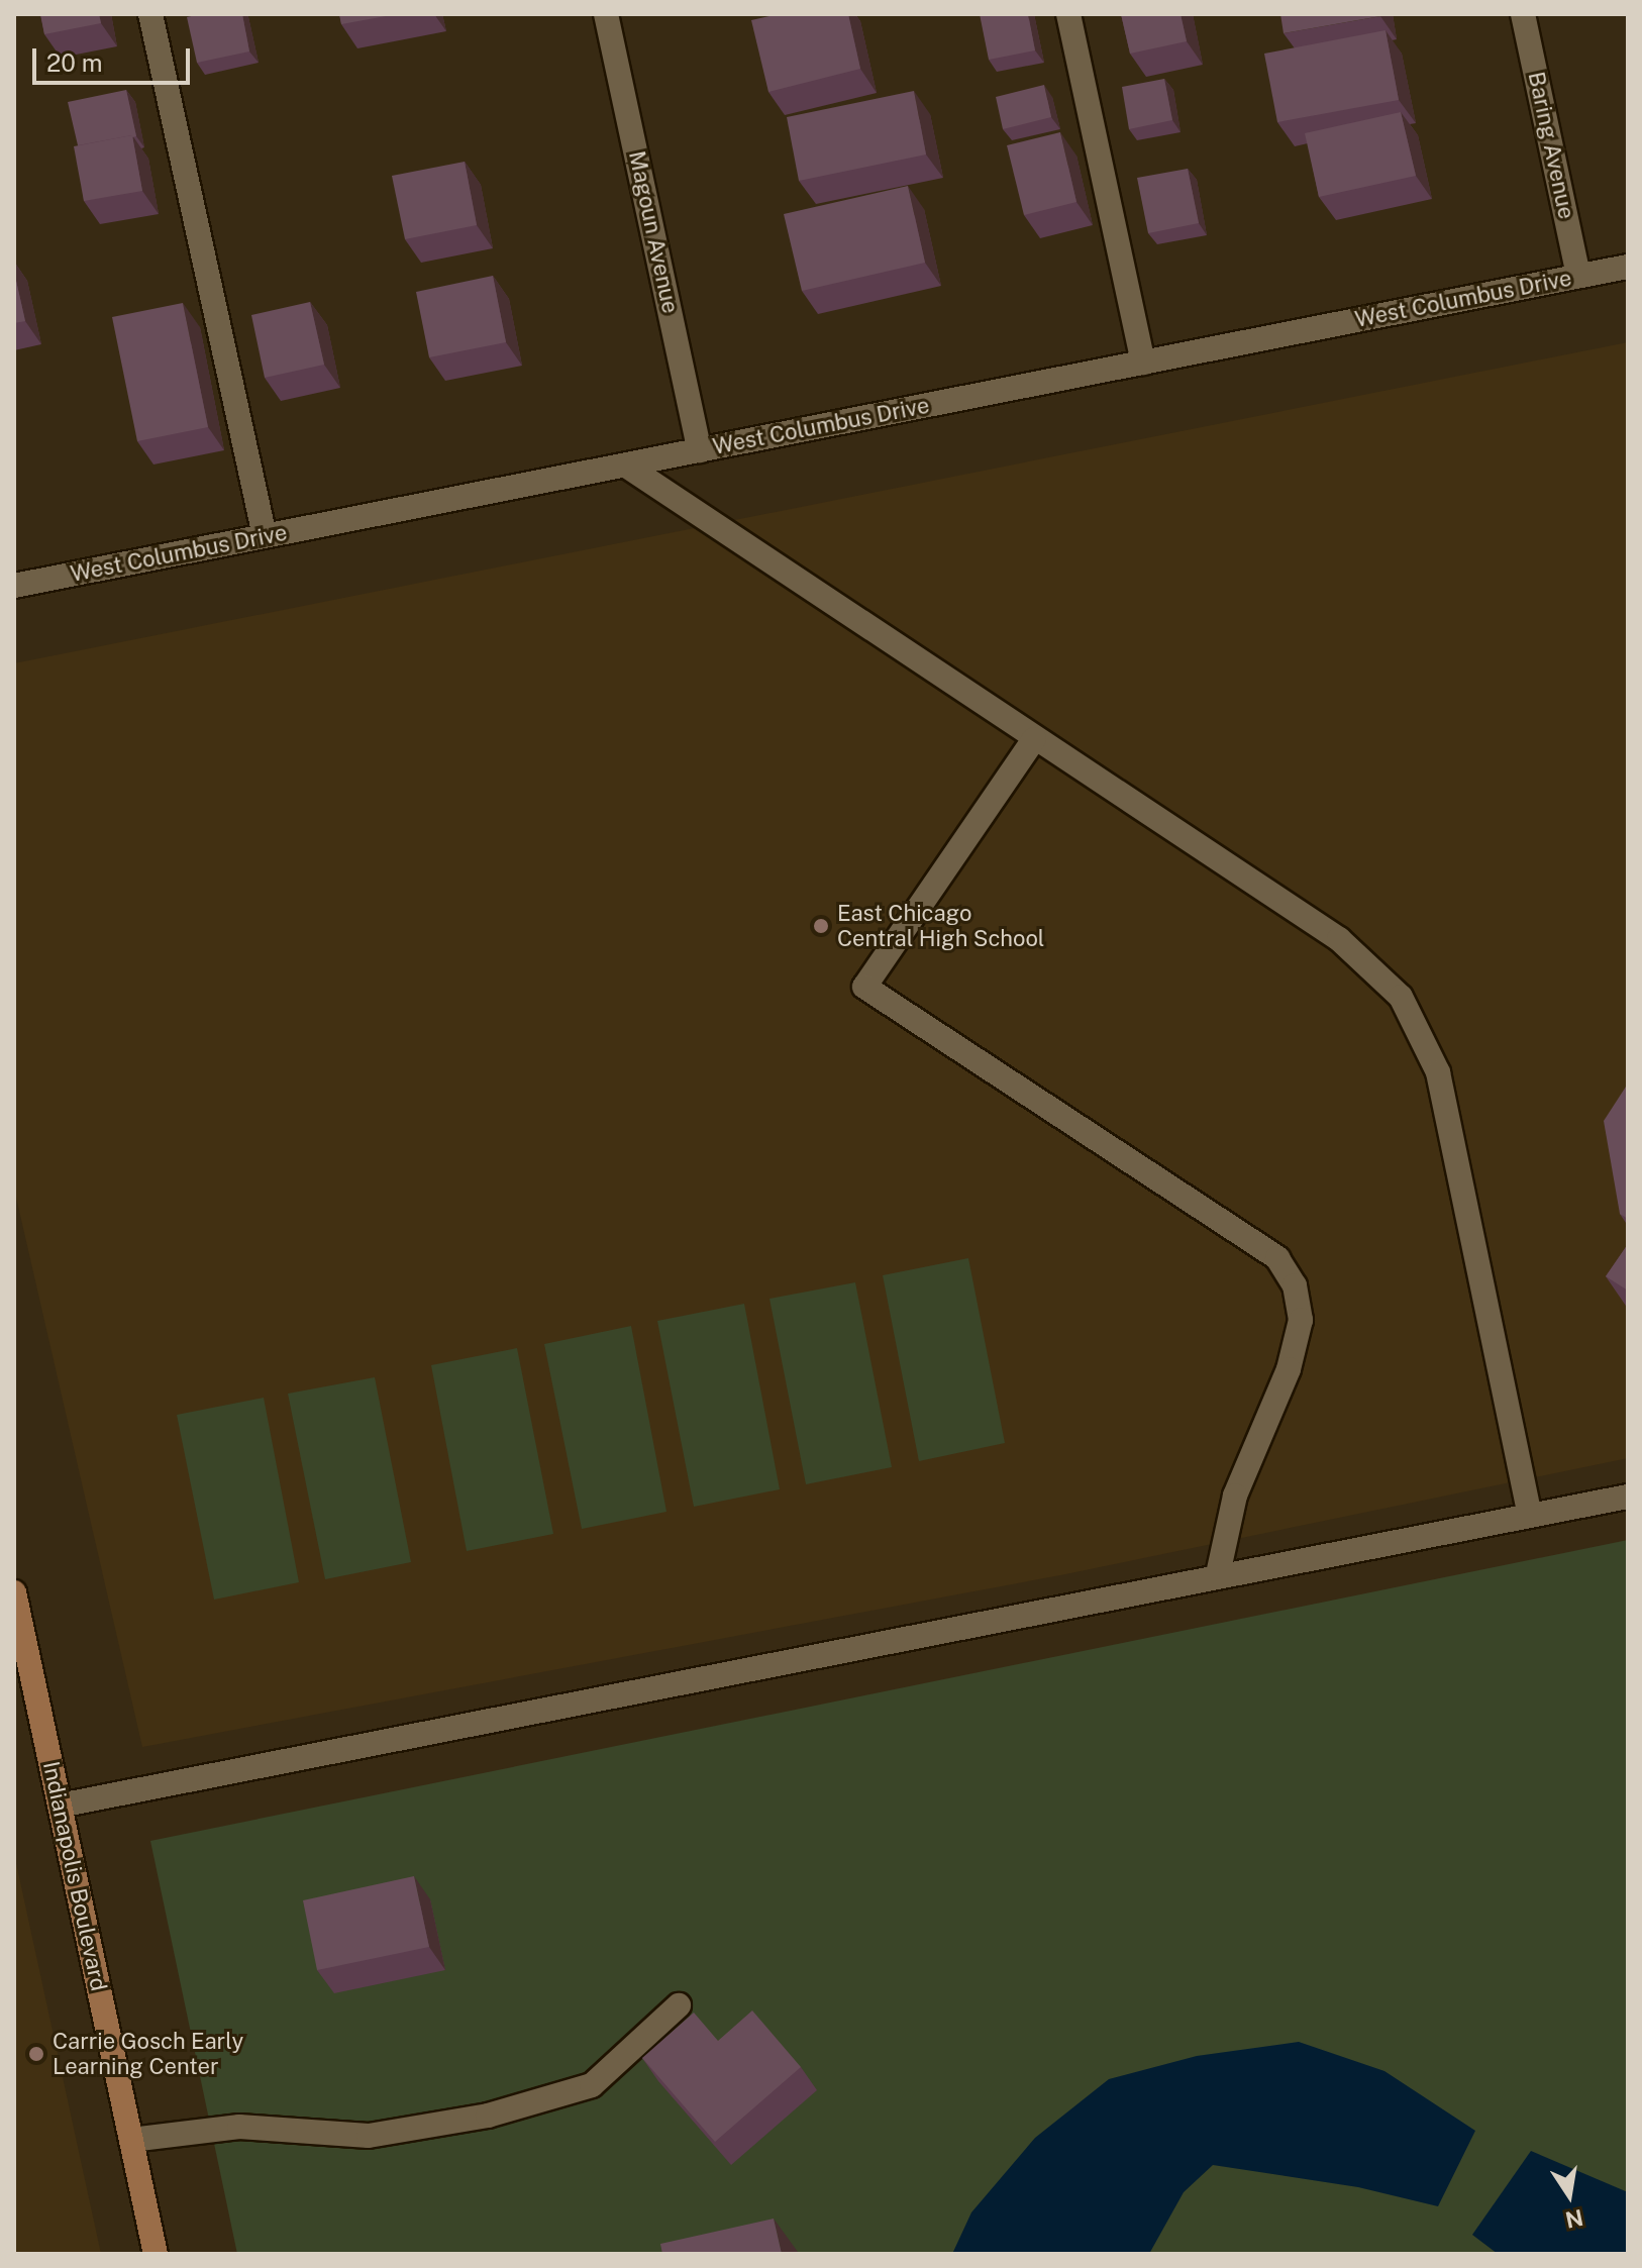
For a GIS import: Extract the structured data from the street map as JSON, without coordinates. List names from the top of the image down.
{
  "streets": {
    "main road": ["Indianapolis Boulevard"],
    "street": ["Baring Avenue", "Magoun Avenue", "West Columbus Drive"]
  },
  "crossings": [
    ["Baring Avenue", "West Columbus Drive"],
    ["Magoun Avenue", "West Columbus Drive"]
  ],
  "places": ["East Chicago Central High School", "Carrie Gosch Early Learning Center"],
  "scale_bar": "20 m",
  "north": "bottom"
}
